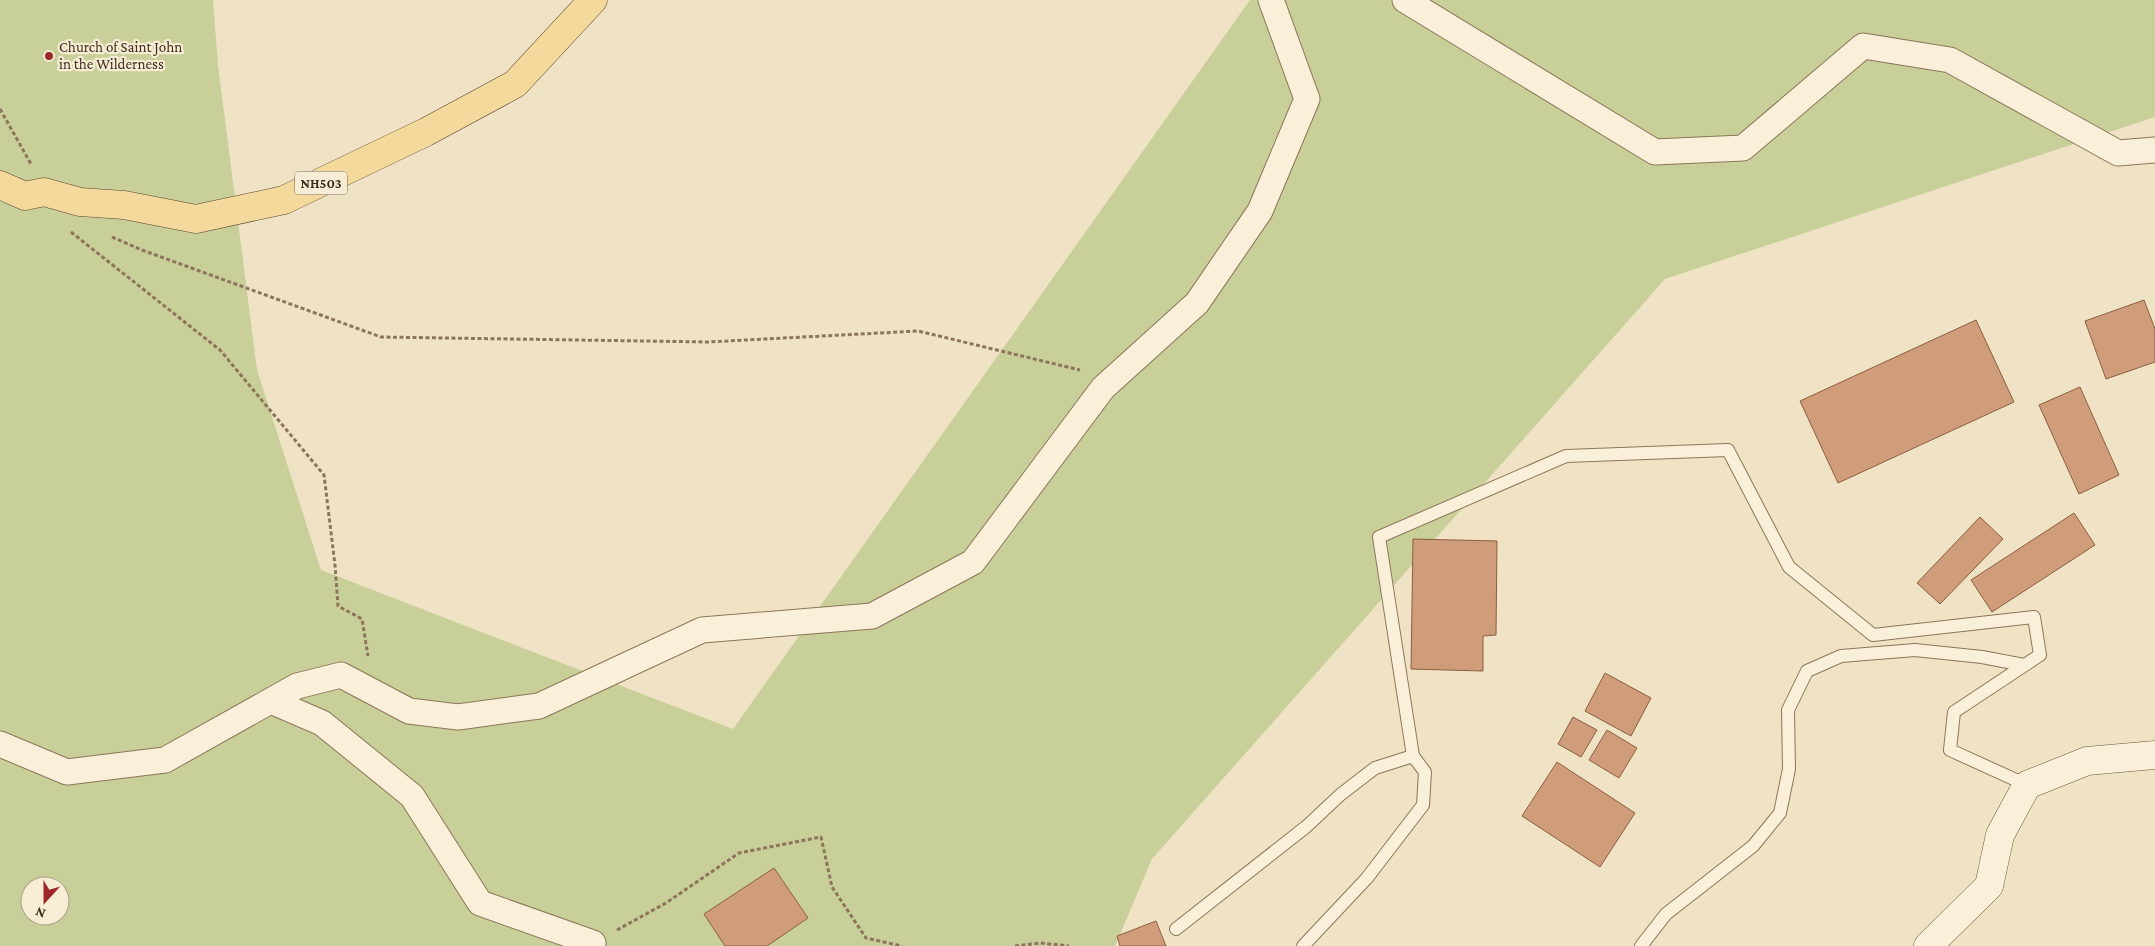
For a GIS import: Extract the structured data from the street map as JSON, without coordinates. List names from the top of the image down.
{
  "streets": {
    "main road": ["NH503"]
  },
  "places": ["Church of Saint John in the Wilderness"],
  "north": "bottom"
}
